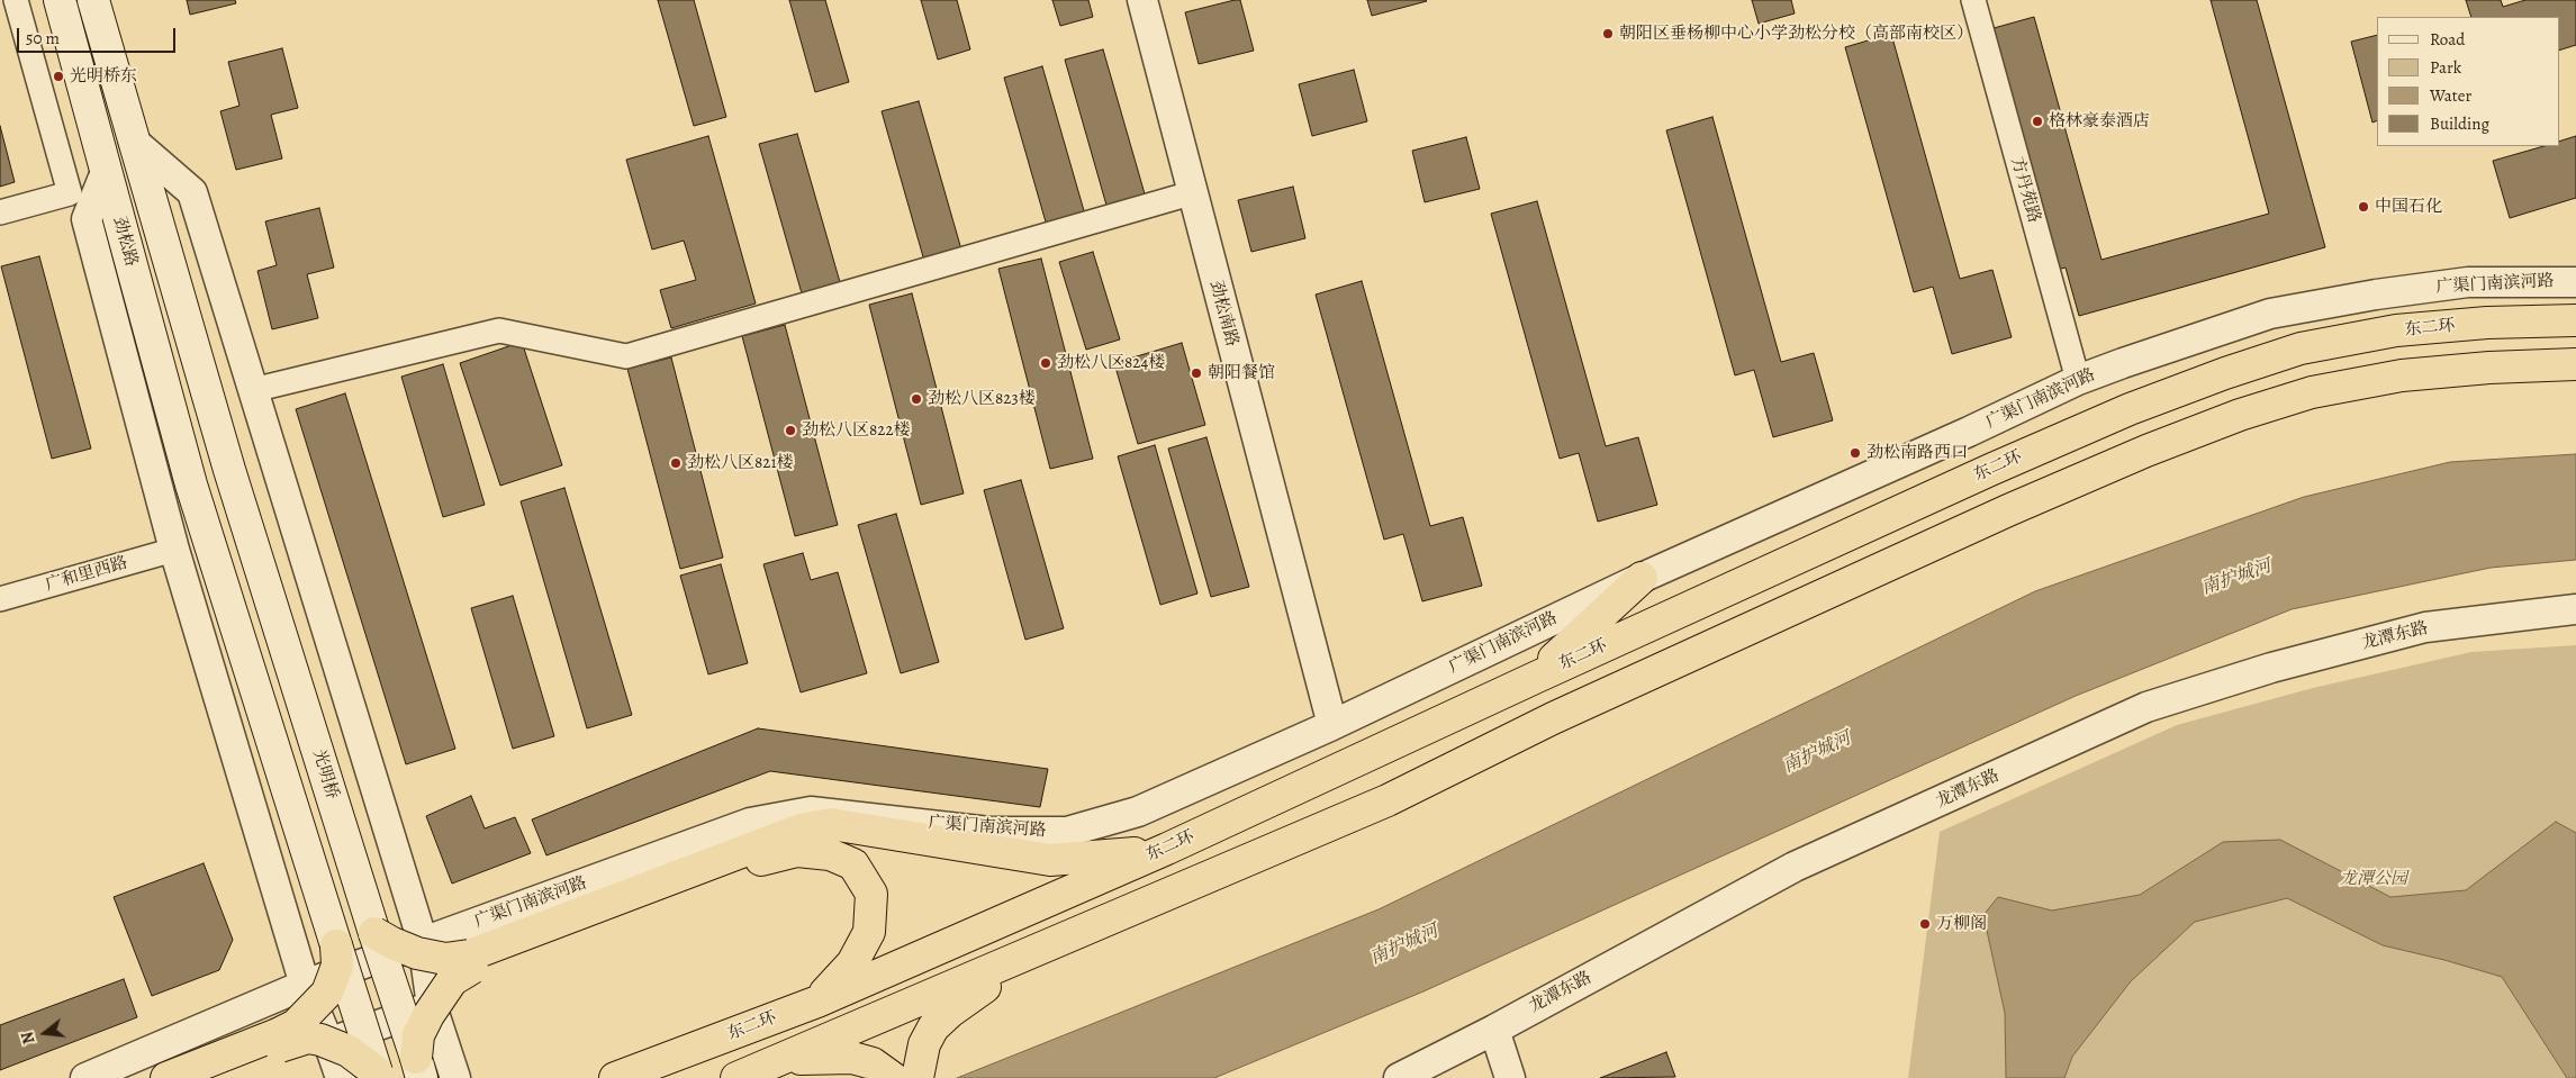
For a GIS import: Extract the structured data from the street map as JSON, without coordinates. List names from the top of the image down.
{
  "streets": {
    "highway": ["东二环"],
    "main road": ["劲松路", "光明桥"],
    "street": [
      "方丹苑路",
      "广渠门南滨河路",
      "劲松南路",
      "广和里西路",
      "龙潭东路"
    ]
  },
  "crossings": [
    ["方丹苑路", "广渠门南滨河路"],
    ["广渠门南滨河路", "劲松南路"]
  ],
  "water": ["南护城河"],
  "parks": ["龙潭公园"],
  "places": [
    "朝阳区垂杨柳中心小学劲松分校（高部南校区）",
    "光明桥东",
    "格林豪泰酒店",
    "中国石化",
    "劲松八区824楼",
    "朝阳餐馆",
    "劲松八区823楼",
    "劲松八区822楼",
    "劲松南路西口",
    "劲松八区821楼",
    "万柳阁"
  ],
  "legend": [
    "Road",
    "Park",
    "Water",
    "Building"
  ],
  "scale_bar": "50 m",
  "north": "left"
}
